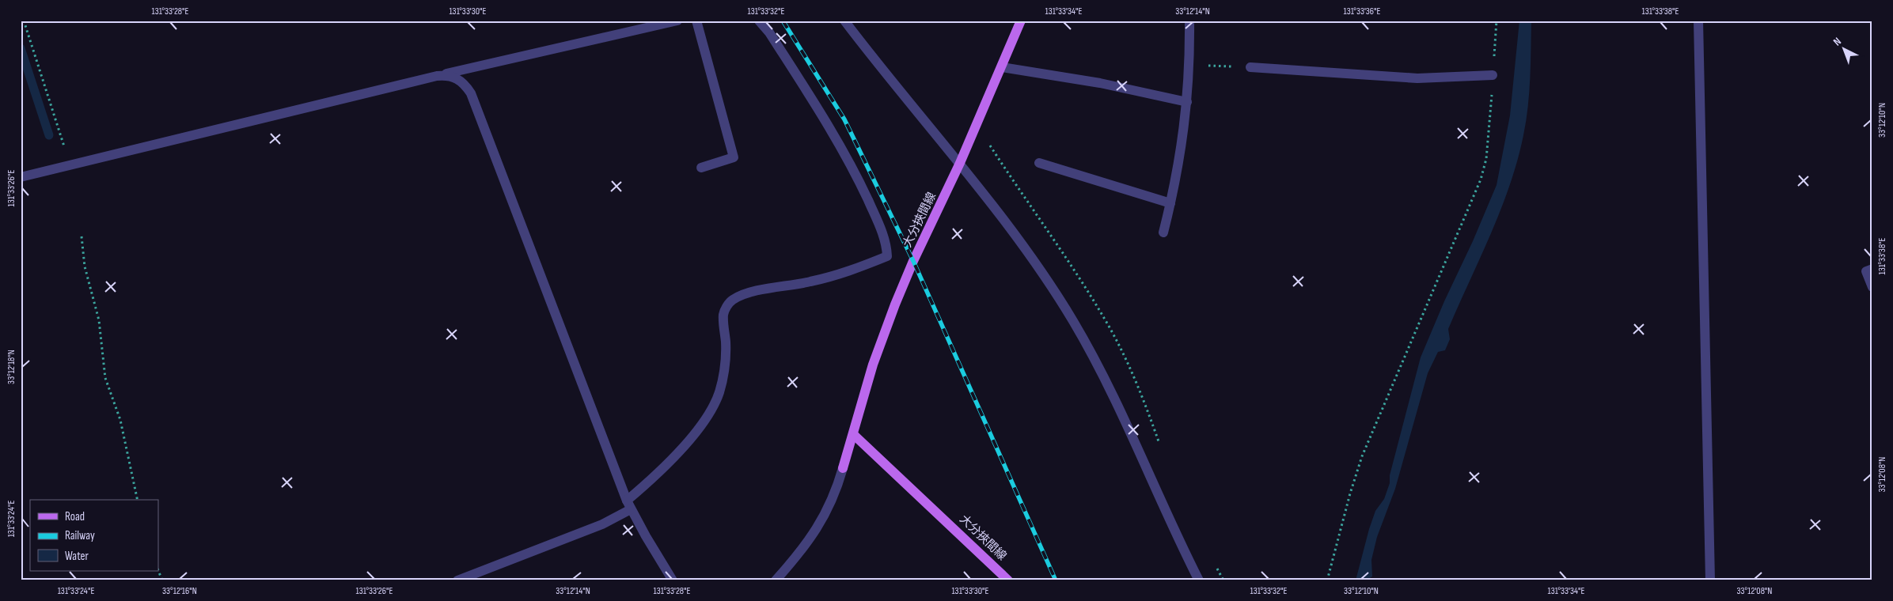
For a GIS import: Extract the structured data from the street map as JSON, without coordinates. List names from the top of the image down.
{
  "streets": {
    "main road": ["大分挾間線"]
  },
  "legend": ["Road", "Railway", "Water"],
  "north": "top left",
  "coordinates": [
    "131°33'28\"E",
    "131°33'30\"E",
    "131°33'32\"E",
    "131°33'34\"E",
    "33°12'14\"N",
    "131°33'36\"E",
    "131°33'38\"E",
    "33°12'10\"N",
    "131°33'26\"E",
    "33°12'18\"N",
    "33°12'08\"N",
    "131°33'24\"E",
    "33°12'16\"N"
  ]
}
